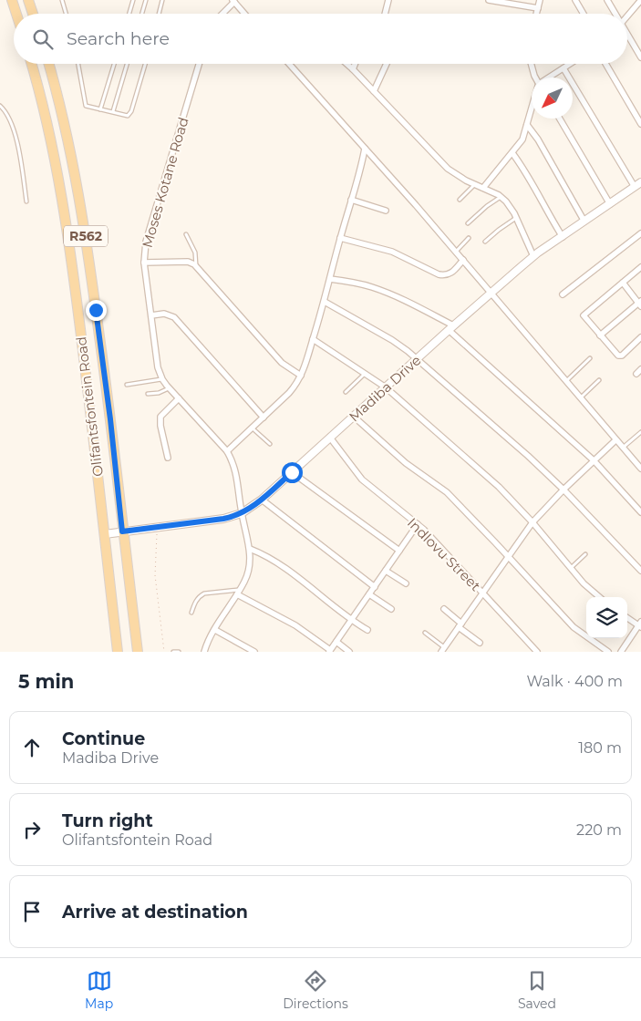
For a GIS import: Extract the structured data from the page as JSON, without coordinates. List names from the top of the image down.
{
  "streets": {
    "main road": ["R562", "Olifantsfontein Road"],
    "street": ["Moses Kotane Road", "Madiba Drive", "Indlovu Street"]
  },
  "crossings": [
    ["Moses Kotane Road", "Madiba Drive"],
    ["Madiba Drive", "Olifantsfontein Road"],
    ["Madiba Drive", "Indlovu Street"]
  ],
  "north": "bottom left",
  "page": {
    "search": "Search here",
    "heading": ["5 min", "Walk · 400 m"],
    "list": [
      ["Continue", "Madiba Drive", "180 m"],
      ["Turn right", "Olifantsfontein Road", "220 m"],
      "Arrive at destination"
    ],
    "nav": ["Map", "Directions", "Saved"]
  }
}
